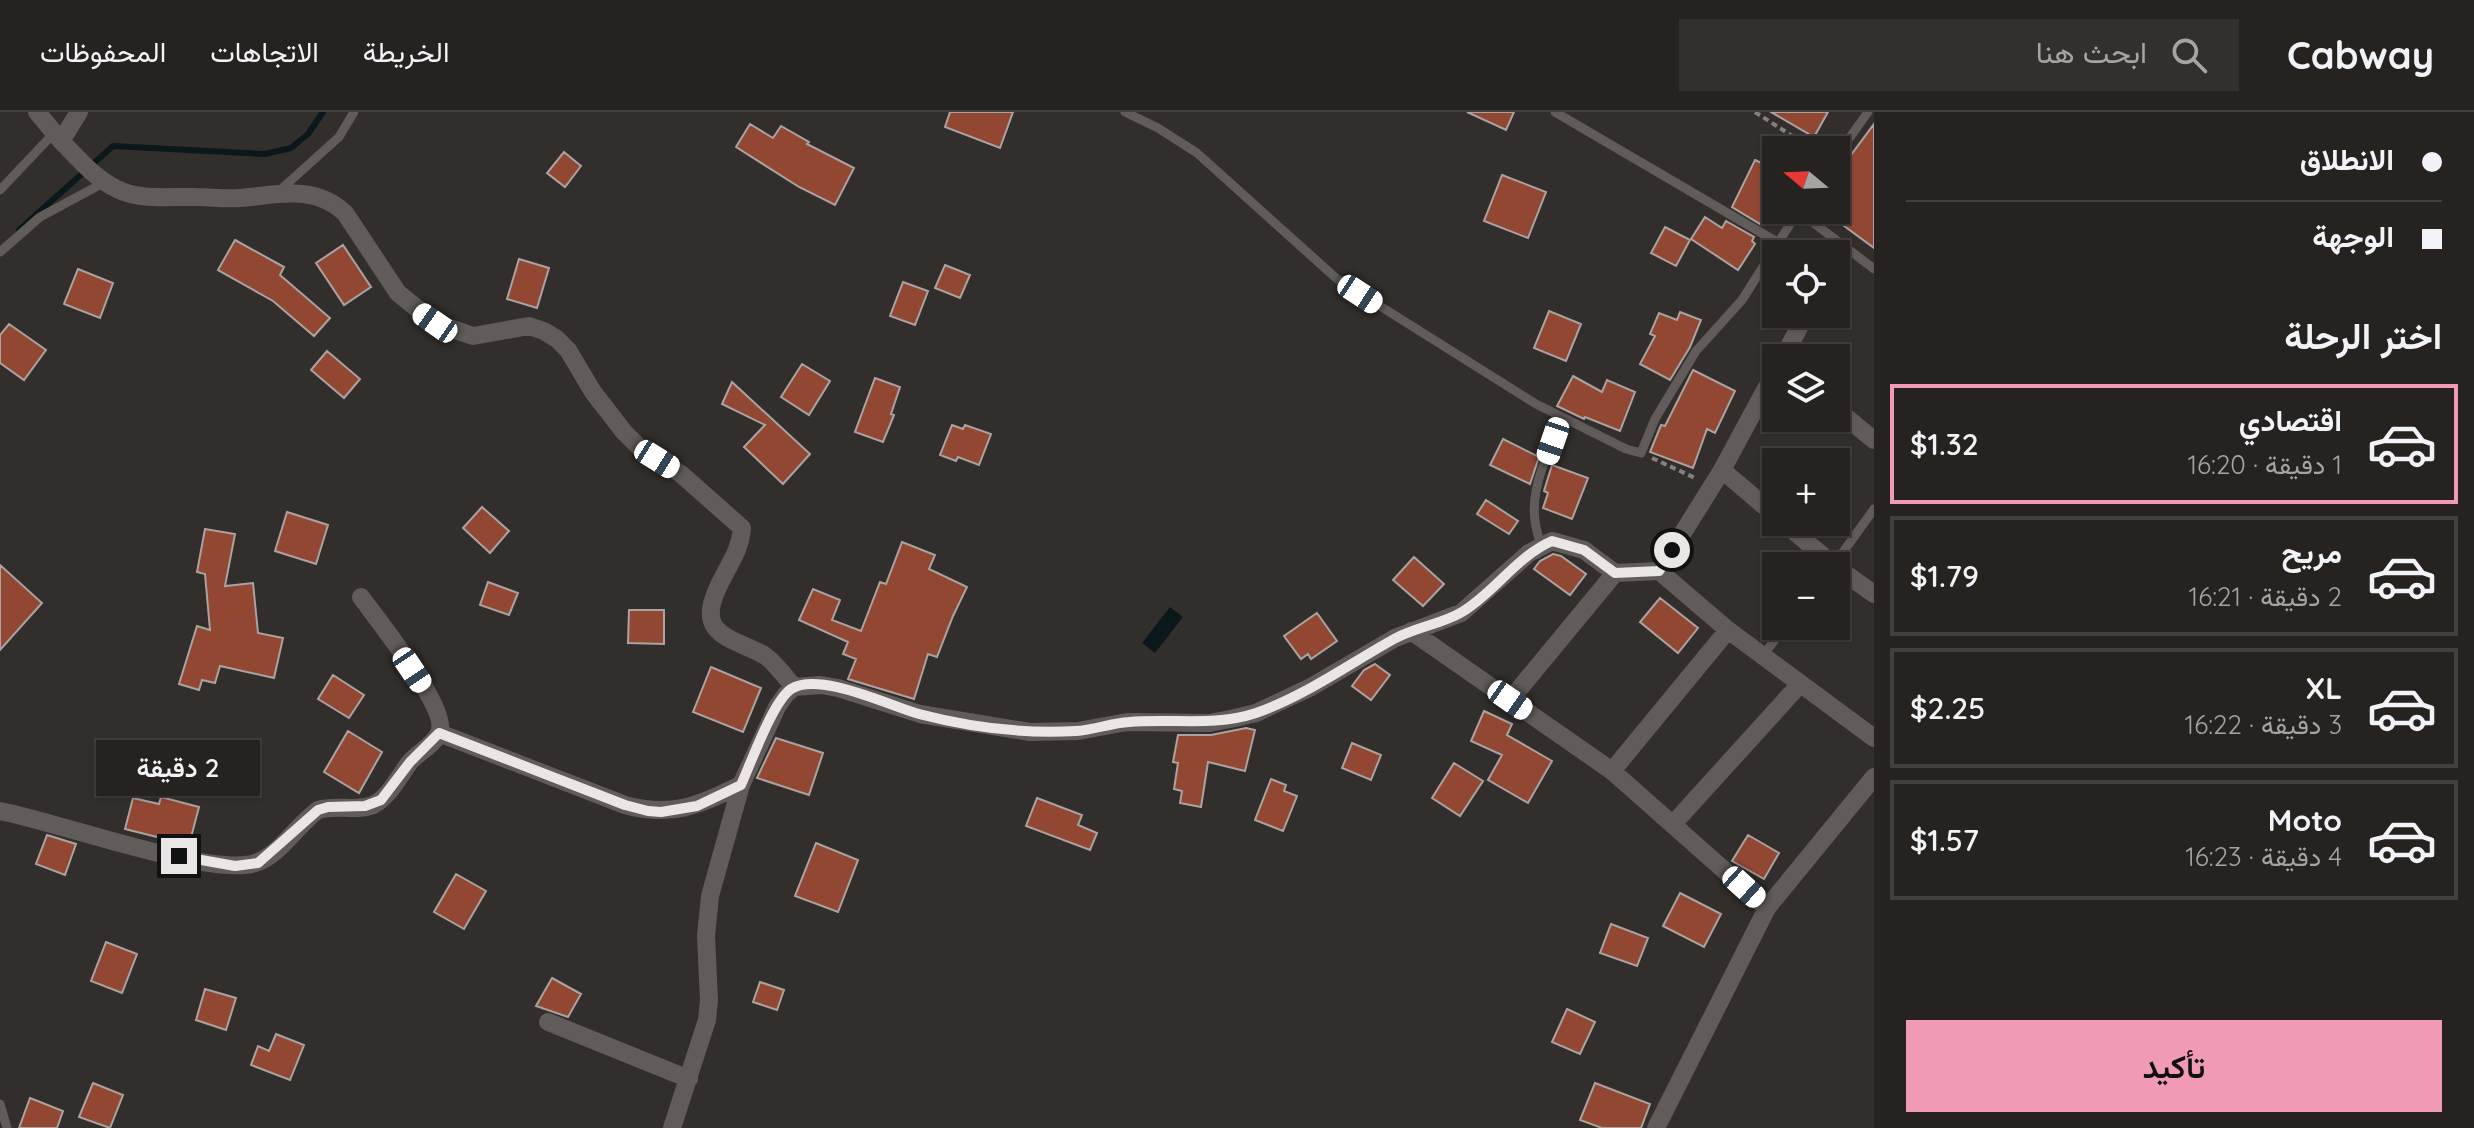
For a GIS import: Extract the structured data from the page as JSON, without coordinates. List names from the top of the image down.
{
  "north": "left",
  "page": {
    "header": "Cabway",
    "search": "ابحث هنا",
    "nav": ["الخريطة", "الاتجاهات", "المحفوظات"],
    "banner": ["الانطلاق", "الوجهة"],
    "map_buttons": ["+", "−"],
    "heading": "اختر الرحلة",
    "list": [
      {
        "name": "اقتصادي",
        "note": "1 دقيقة · 16:20",
        "value": "$1.32"
      },
      {
        "name": "مريح",
        "note": "2 دقيقة · 16:21",
        "value": "$1.79"
      },
      {
        "name": "XL",
        "note": "3 دقيقة · 16:22",
        "value": "$2.25"
      },
      {
        "name": "Moto",
        "note": "4 دقيقة · 16:23",
        "value": "$1.57"
      }
    ],
    "bubble": "2 دقيقة",
    "buttons": "تأكيد"
  }
}
